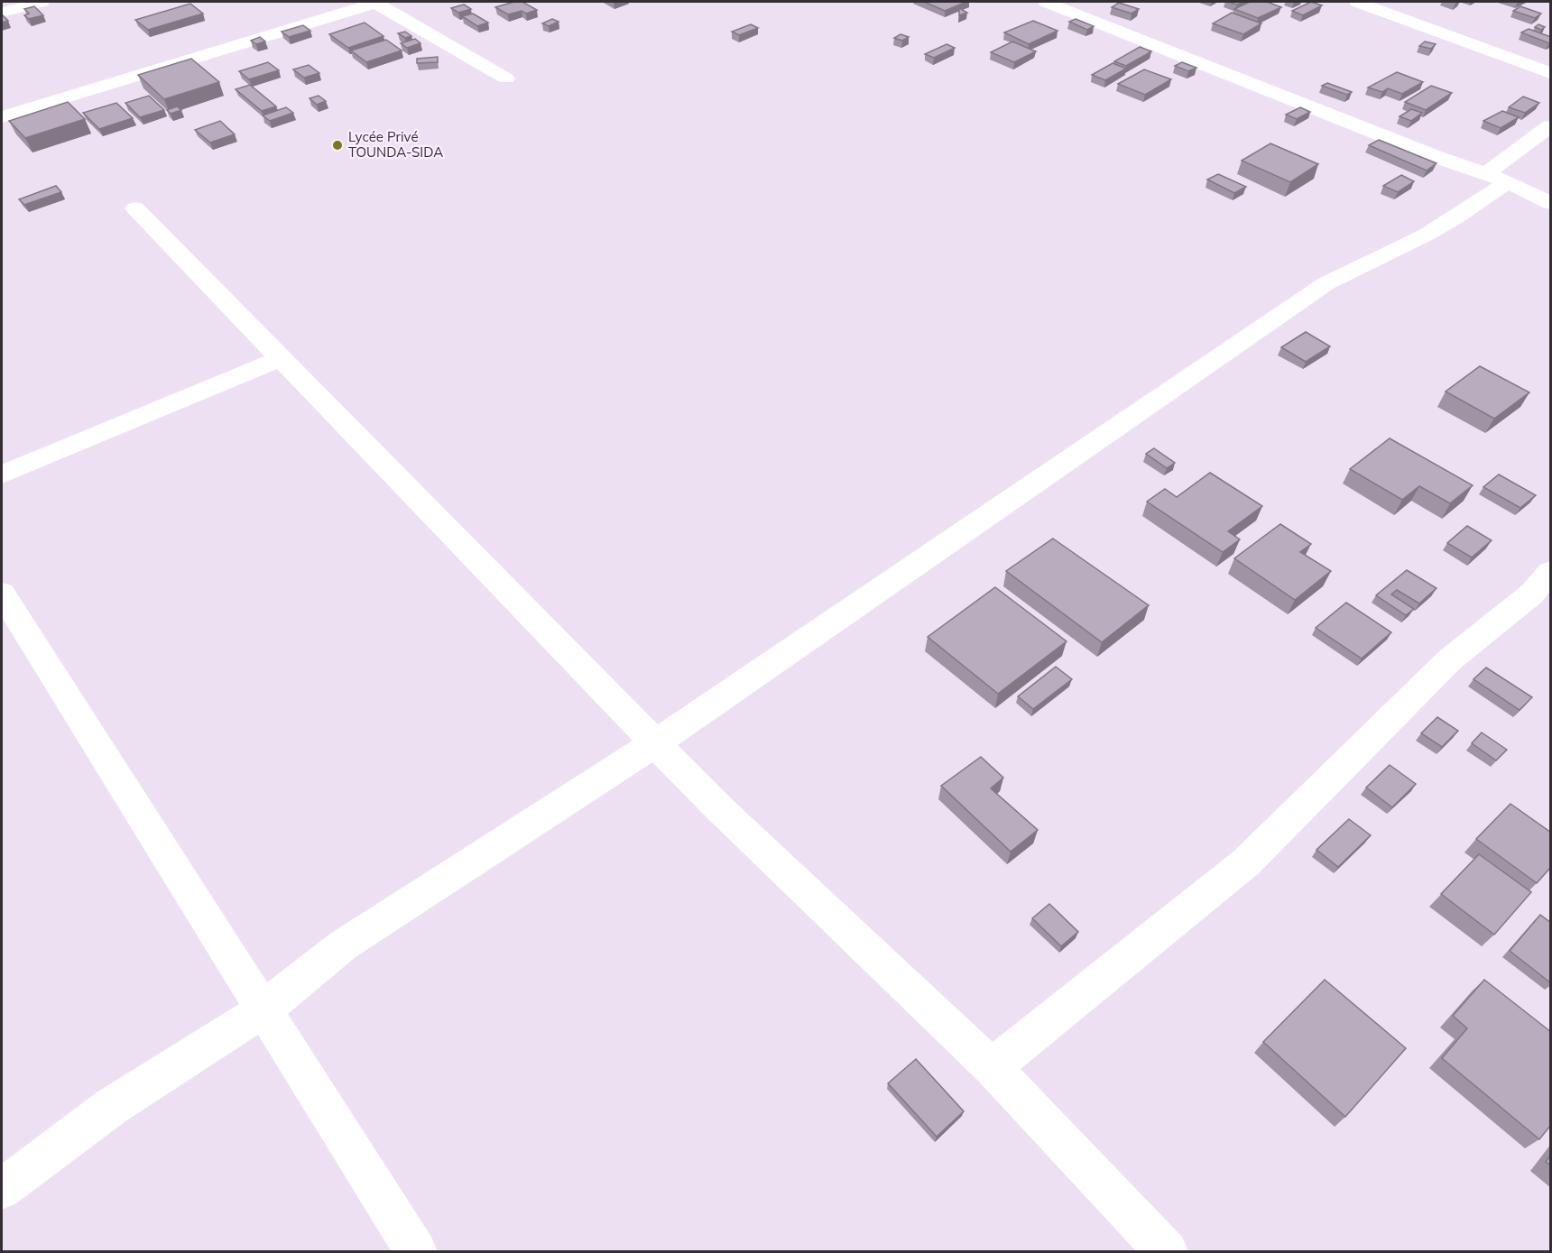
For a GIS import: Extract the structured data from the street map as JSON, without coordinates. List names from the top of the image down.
{
  "places": ["Lycée Privé TOUNDA-SIDA"]
}
